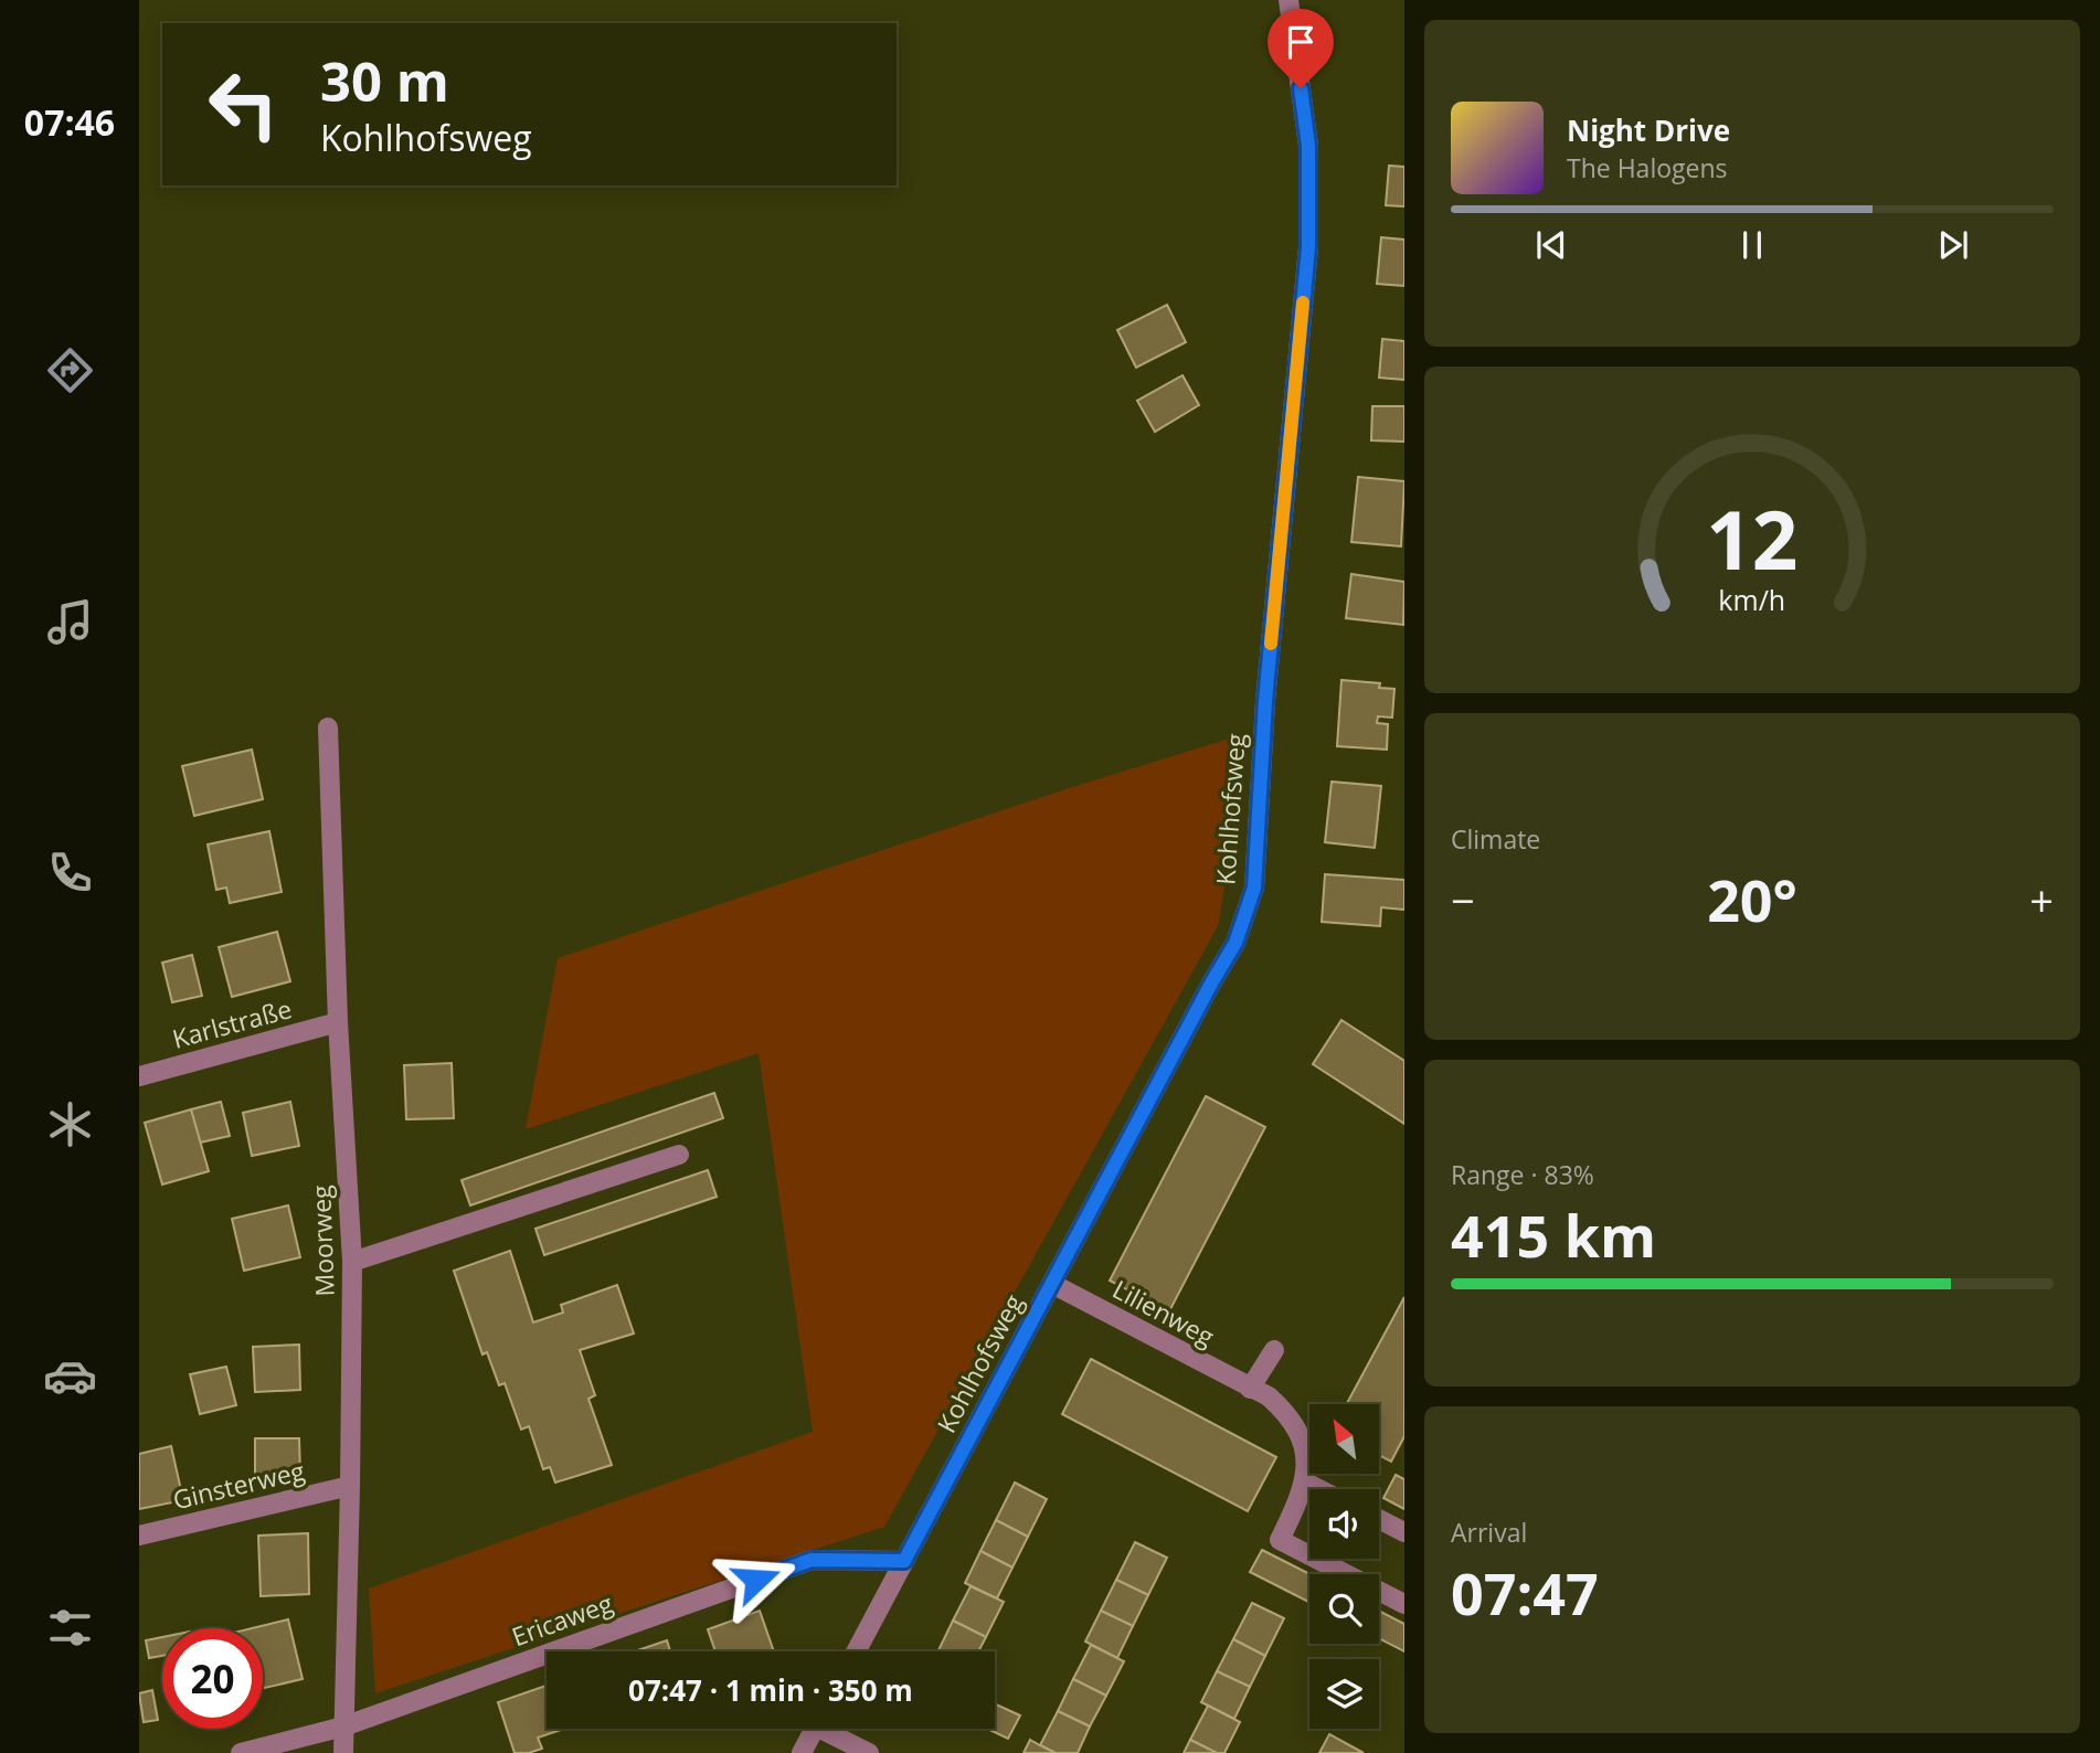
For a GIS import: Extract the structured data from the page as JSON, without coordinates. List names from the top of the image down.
{
  "streets": {
    "street": [
      "Kohlhofsweg",
      "Karlstraße",
      "Moorweg",
      "Lilienweg",
      "Ginsterweg",
      "Ericaweg"
    ]
  },
  "crossings": [
    ["Kohlhofsweg", "Lilienweg"],
    ["Kohlhofsweg", "Ericaweg"],
    ["Karlstraße", "Moorweg"],
    ["Moorweg", "Ginsterweg"],
    ["Moorweg", "Ericaweg"]
  ],
  "north": "top left",
  "page": {
    "tabs": "07:46",
    "turn": ["30 m", "Kohlhofsweg"],
    "song": ["Night Drive", "The Halogens"],
    "tile": [
      "Climate",
      ["Range · 83%", "415 km"],
      ["Arrival", "07:47"]
    ],
    "heat": ["−", "20°", "+"],
    "limit": "20",
    "trip": "07:47 · 1 min · 350 m",
    "gauge": ["12", "km/h"]
  }
}
